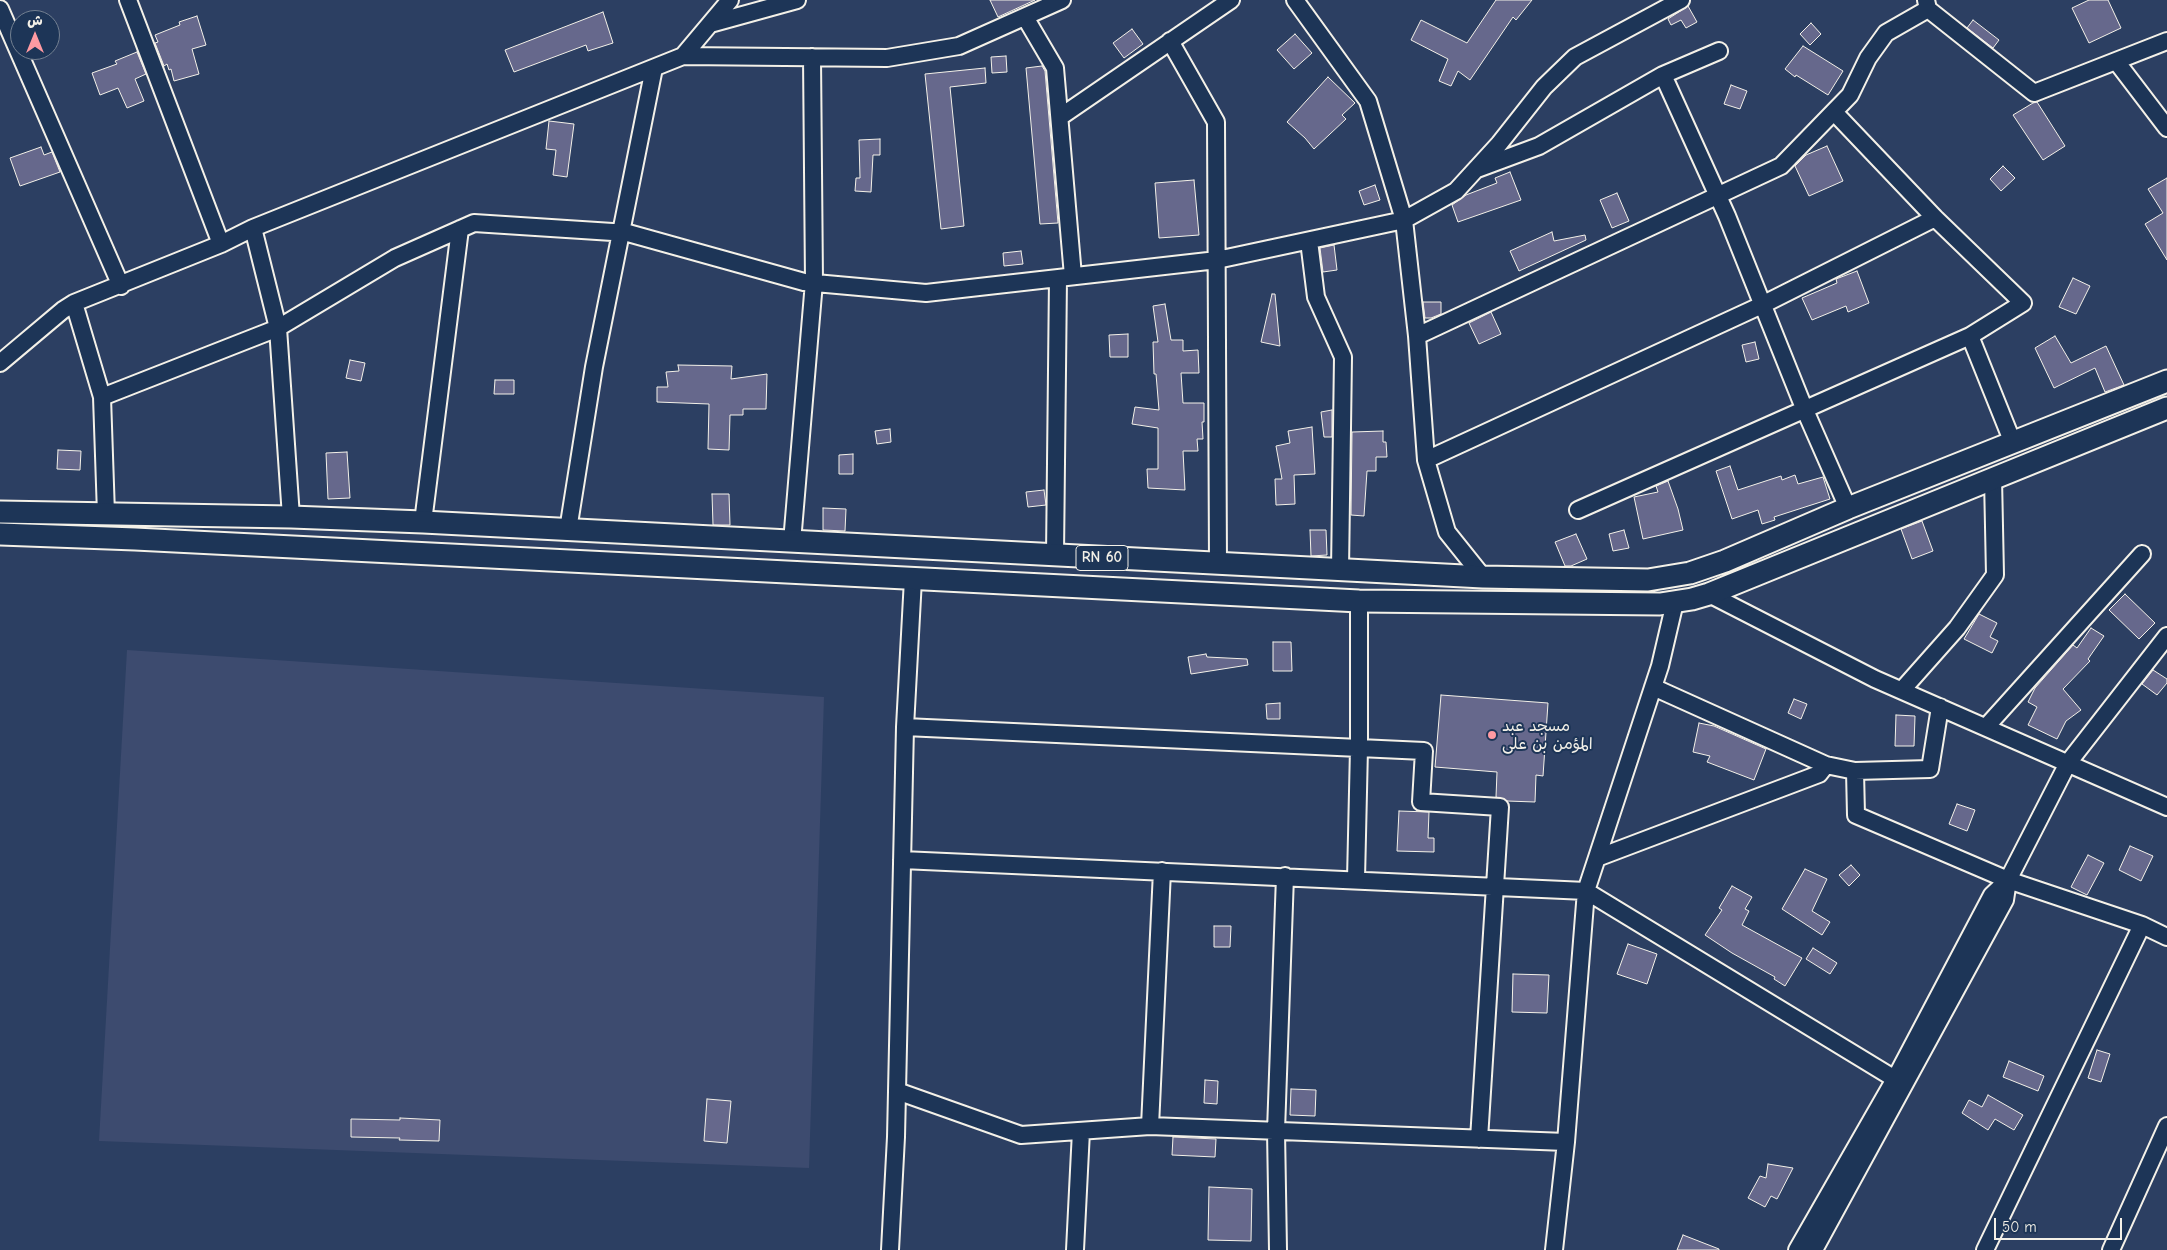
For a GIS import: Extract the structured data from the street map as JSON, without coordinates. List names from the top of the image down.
{
  "streets": {
    "main road": ["RN 60"]
  },
  "places": ["مسجد عبد المؤمن بن على"],
  "scale_bar": "50 m",
  "north": "top"
}
